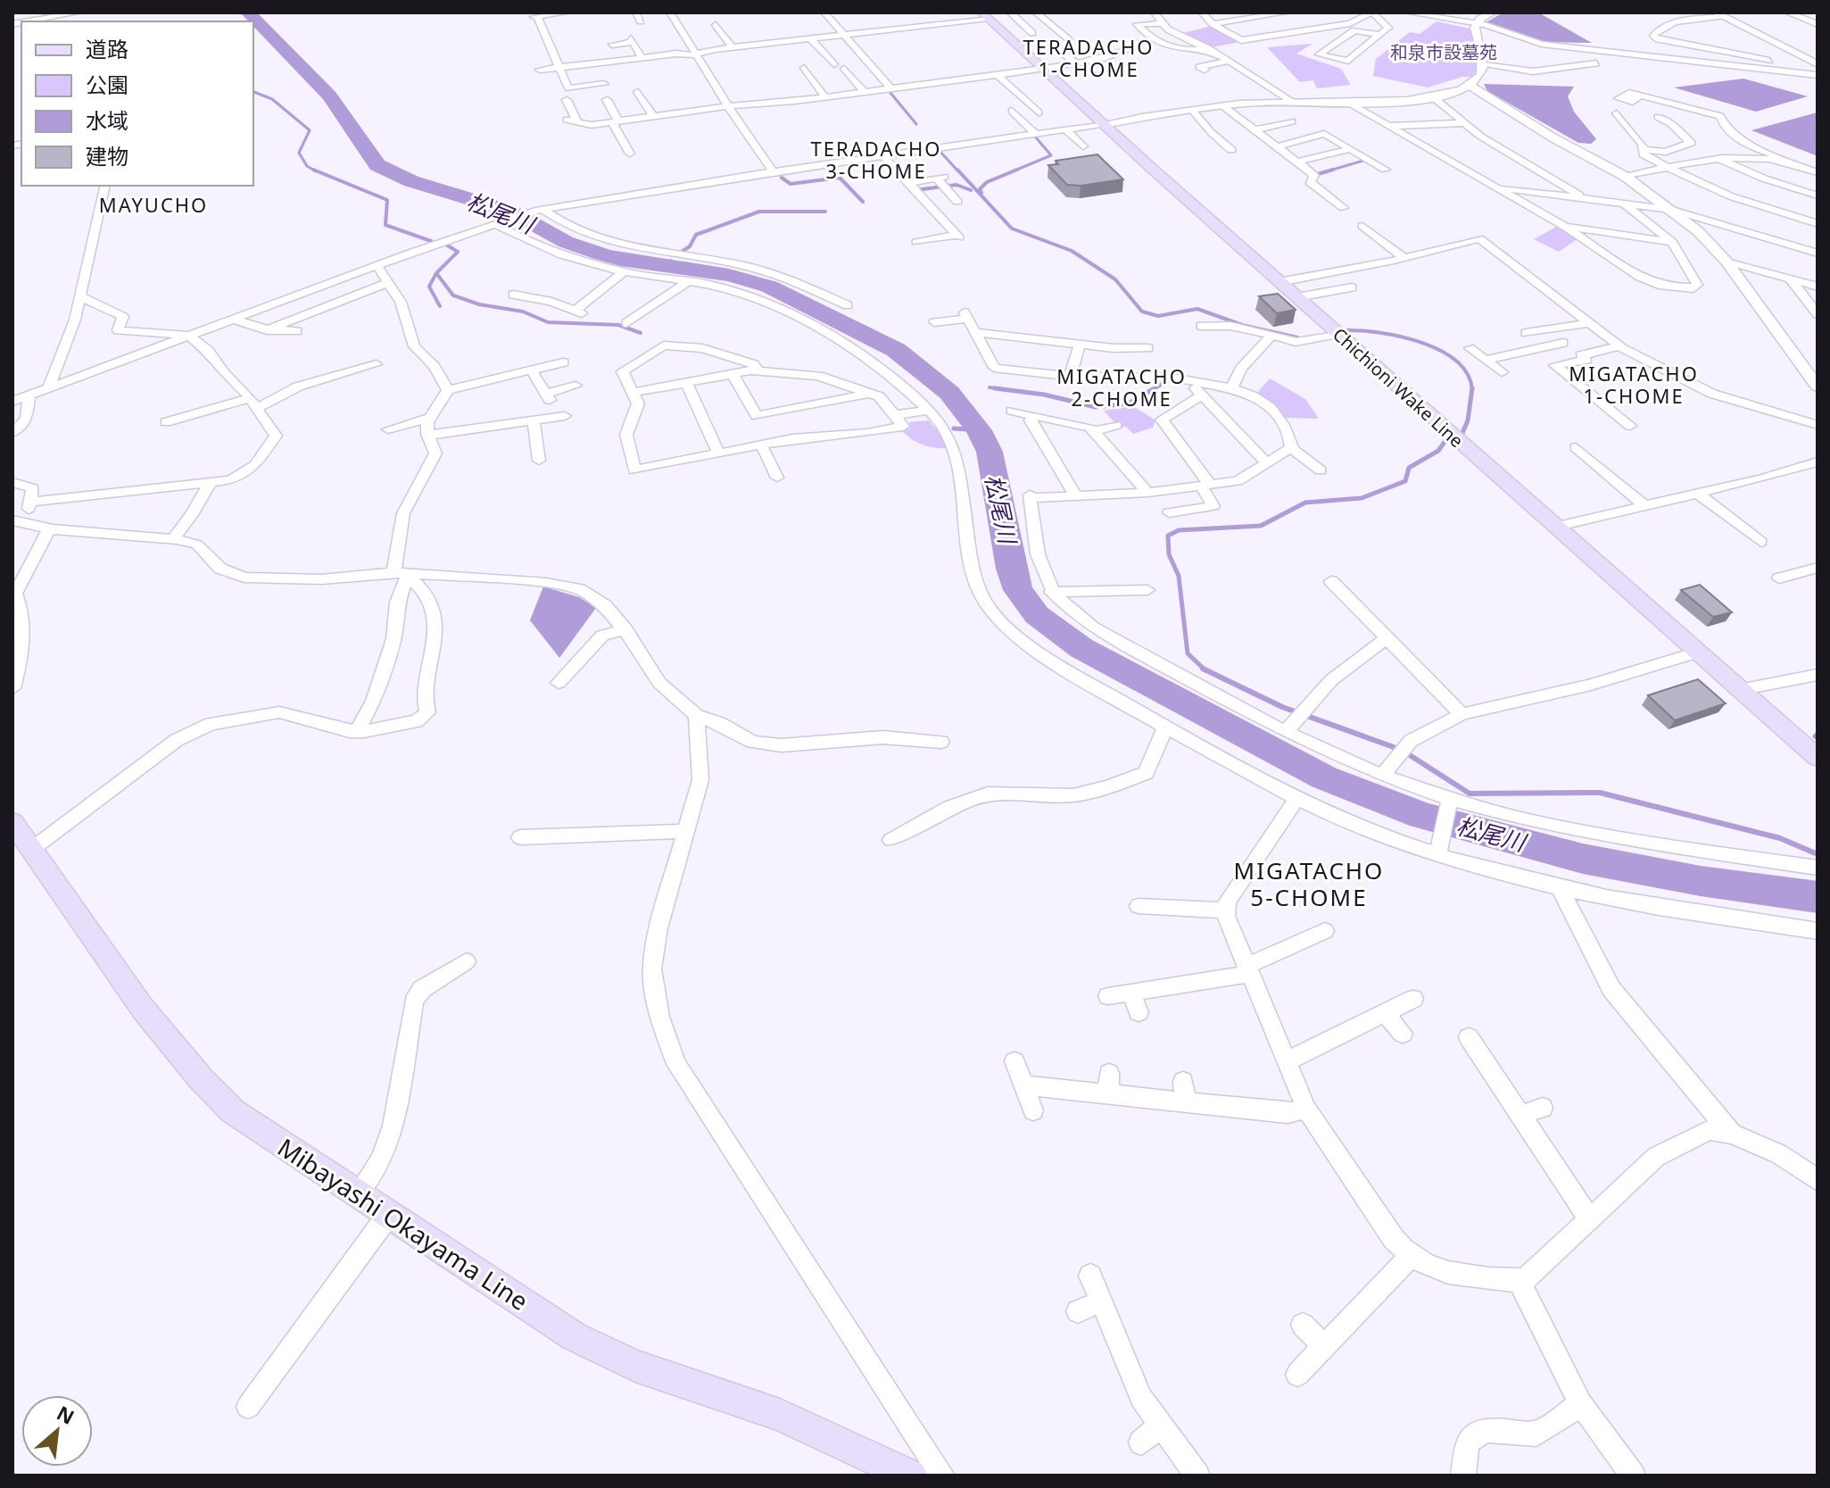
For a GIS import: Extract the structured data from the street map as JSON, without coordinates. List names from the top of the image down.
{
  "streets": {
    "main road": ["Chichioni Wake Line", "Mibayashi Okayama Line"]
  },
  "districts": [
    "TERADACHO 1-CHOME",
    "TERADACHO 3-CHOME",
    "MAYUCHO",
    "MIGATACHO 1-CHOME",
    "MIGATACHO 2-CHOME",
    "MIGATACHO 5-CHOME"
  ],
  "water": ["松尾川"],
  "parks": ["和泉市設墓苑"],
  "legend": [
    "道路",
    "公園",
    "水域",
    "建物"
  ],
  "north": "top right"
}
